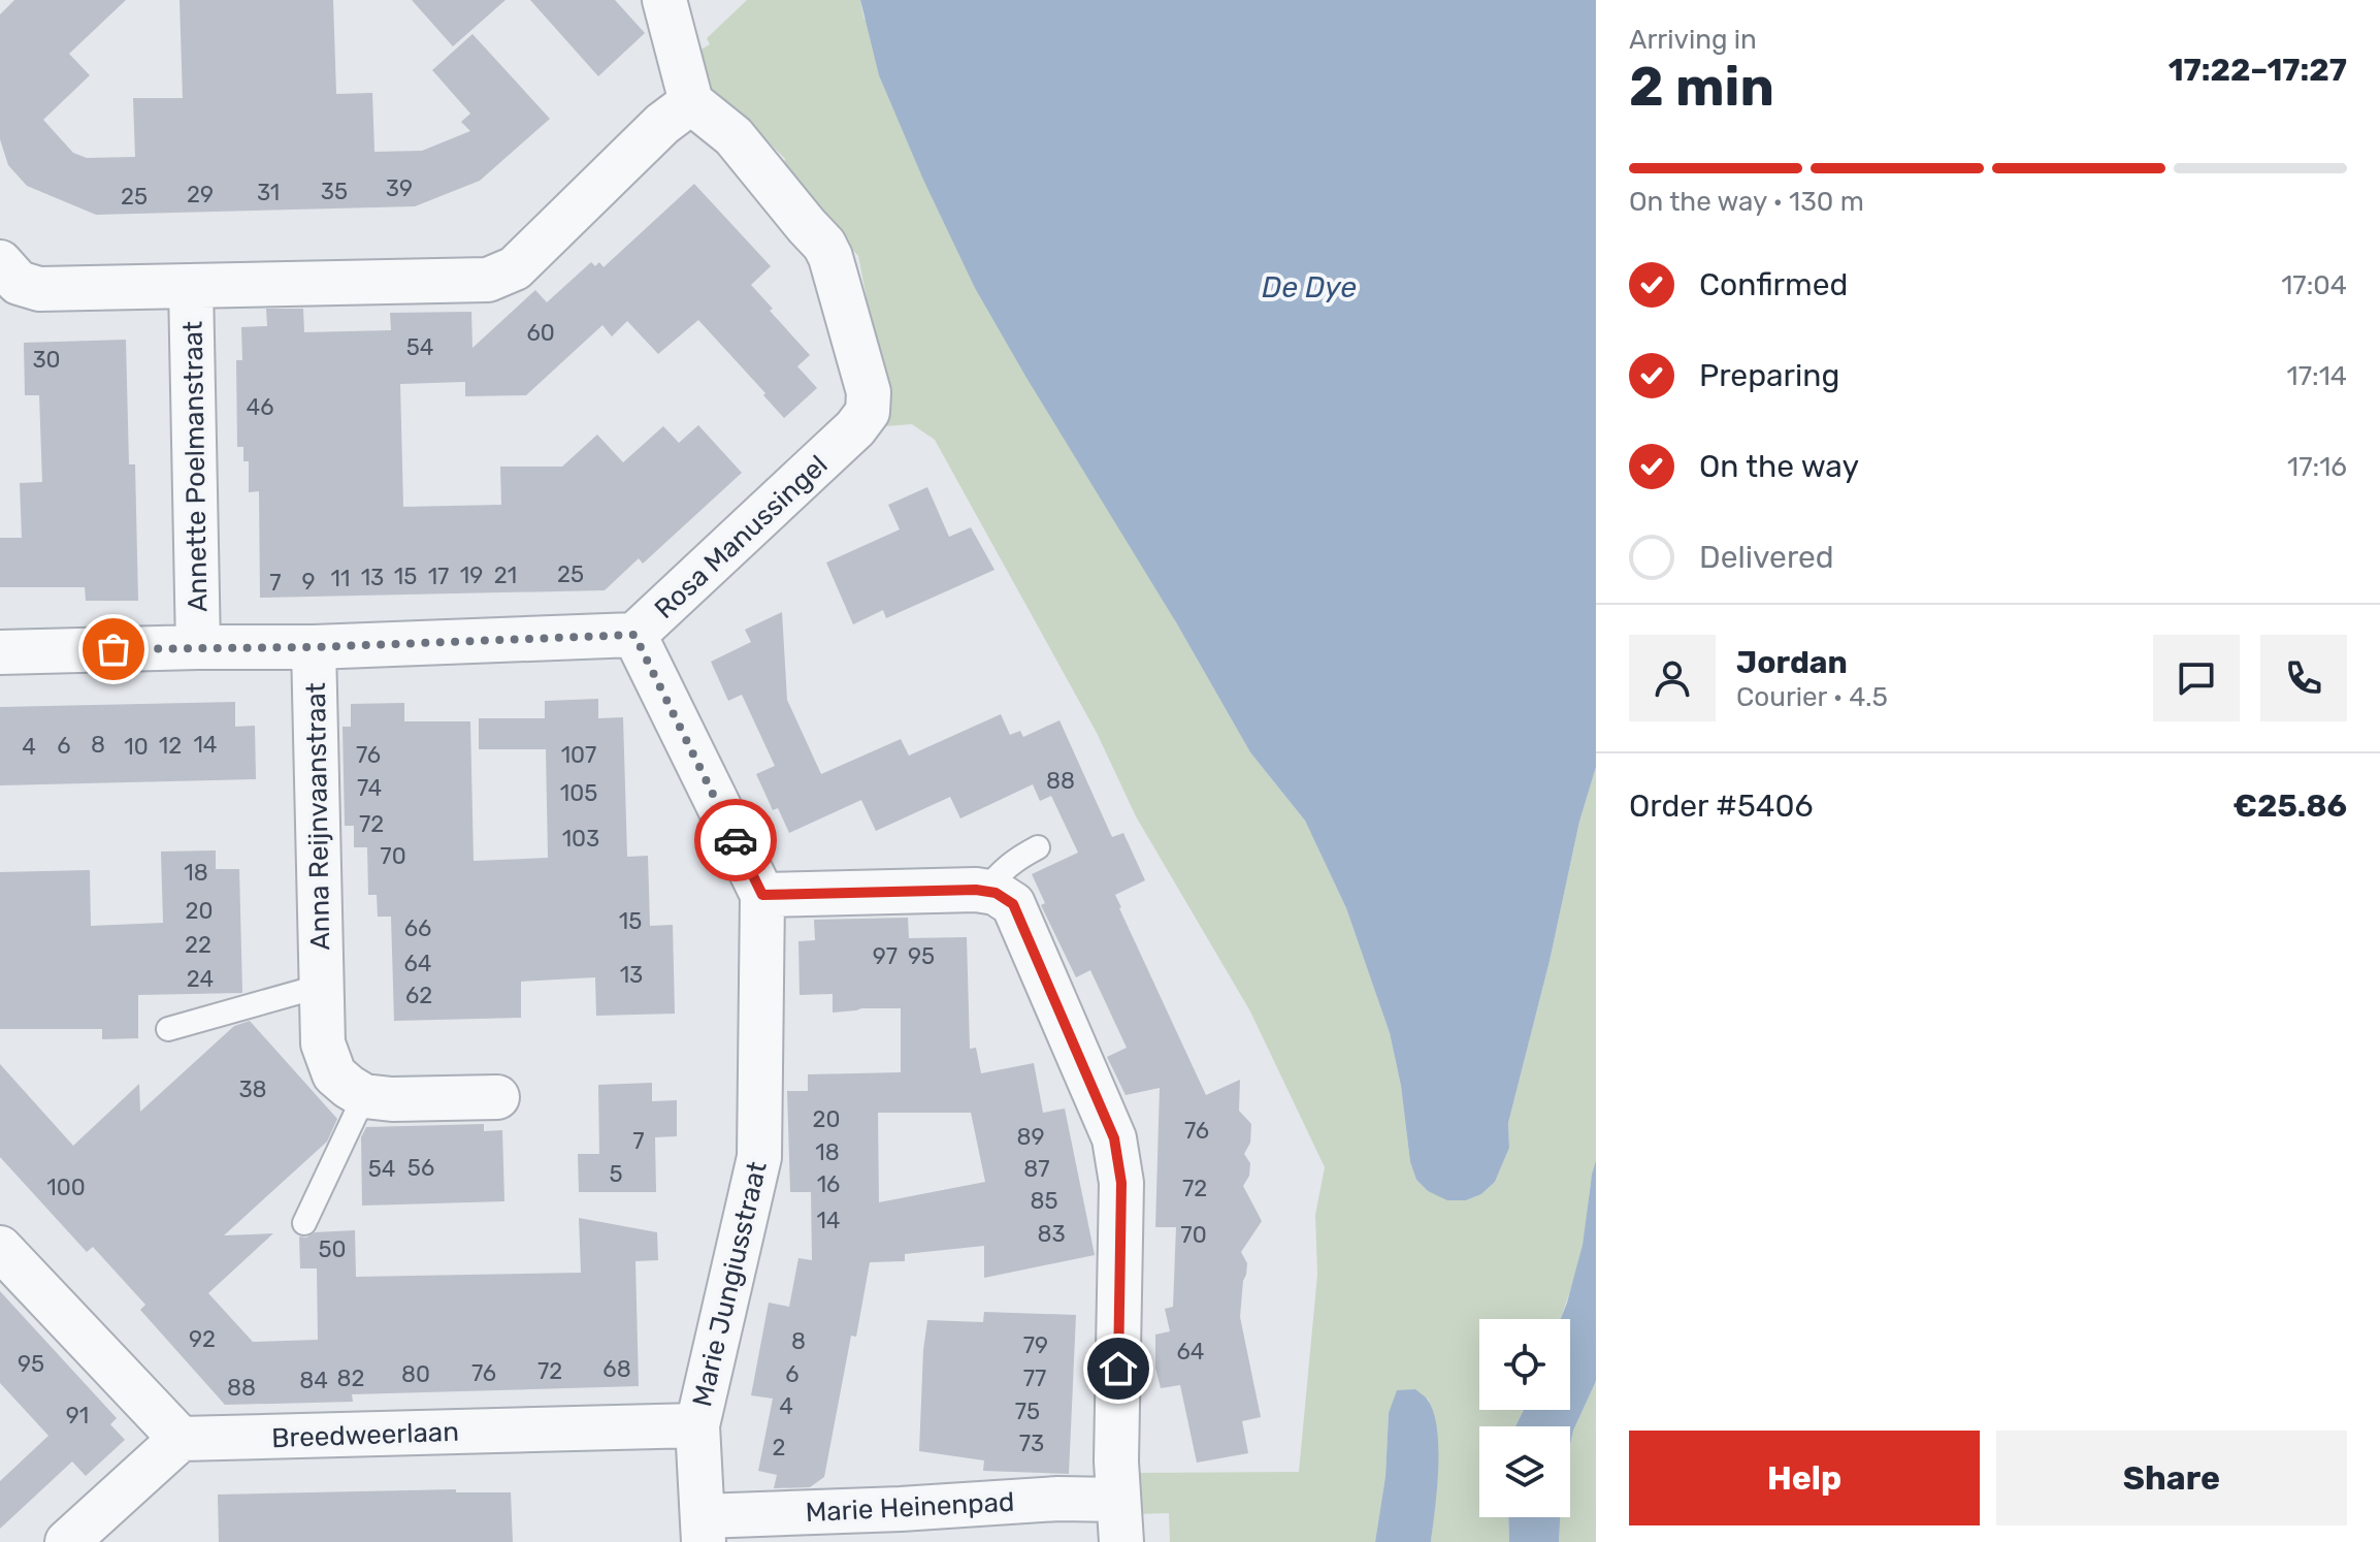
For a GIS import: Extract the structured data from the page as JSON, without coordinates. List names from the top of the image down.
{
  "streets": {
    "street": [
      "Annette Poelmanstraat",
      "Rosa Manussingel",
      "Anna Reijnvaanstraat",
      "Marie Jungiusstraat",
      "Breedweerlaan",
      "Marie Heinenpad"
    ]
  },
  "crossings": [
    ["Annette Poelmanstraat", "Rosa Manussingel"],
    ["Annette Poelmanstraat", "Anna Reijnvaanstraat"],
    ["Rosa Manussingel", "Anna Reijnvaanstraat"],
    ["Rosa Manussingel", "Marie Jungiusstraat"],
    ["Marie Jungiusstraat", "Breedweerlaan"]
  ],
  "water": ["De Dye"],
  "house_numbers": [
    "39",
    "35",
    "31",
    "29",
    "25",
    "60",
    "54",
    "30",
    "46",
    "25",
    "19",
    "21",
    "15",
    "17",
    "13",
    "11",
    "9",
    "7",
    "8",
    "14",
    "6",
    "12",
    "4",
    "10",
    "76",
    "107",
    "88",
    "74",
    "105",
    "72",
    "103",
    "70",
    "18",
    "20",
    "15",
    "66",
    "22",
    "97",
    "95",
    "64",
    "13",
    "24",
    "62",
    "38",
    "20",
    "76",
    "89",
    "7",
    "18",
    "56",
    "54",
    "87",
    "5",
    "16",
    "100",
    "72",
    "85",
    "14",
    "83",
    "70",
    "50",
    "92",
    "8",
    "79",
    "64",
    "95",
    "68",
    "72",
    "76",
    "80",
    "6",
    "82",
    "77",
    "84",
    "88",
    "4",
    "75",
    "91",
    "73",
    "2"
  ],
  "page": {
    "heading": ["2 min", "Arriving in", "17:22–17:27"],
    "panel": [
      "Jordan",
      "Courier · 4.5",
      "Order #5406",
      "€25.86"
    ],
    "bar": "On the way · 130 m",
    "list": [
      ["Confirmed", "17:04"],
      ["Preparing", "17:14"],
      ["On the way", "17:16"],
      "Delivered"
    ],
    "buttons": ["Help", "Share"]
  }
}
